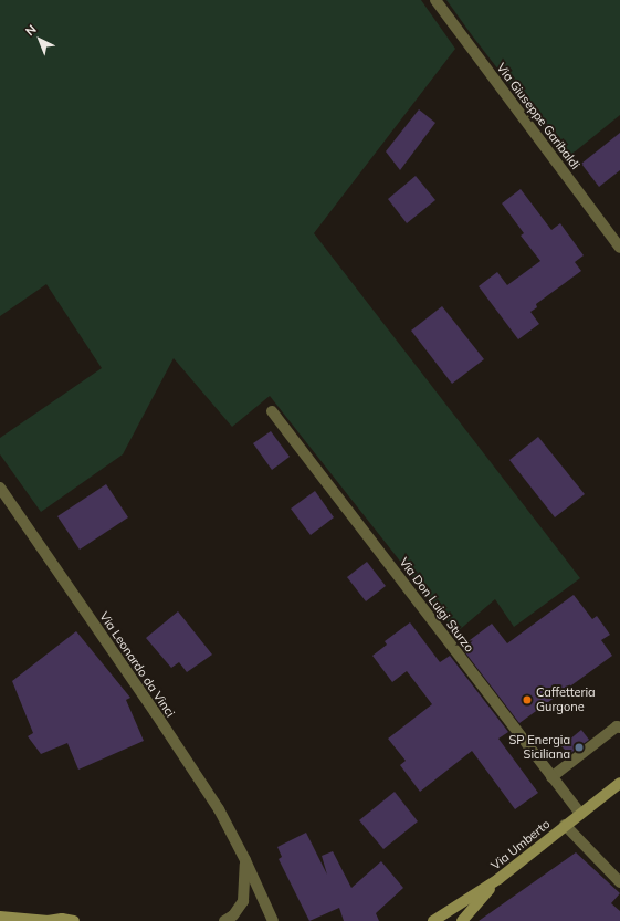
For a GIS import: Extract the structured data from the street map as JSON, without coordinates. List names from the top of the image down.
{
  "streets": {
    "main road": ["Via Umberto"],
    "street": ["Via Giuseppe Garibaldi", "Via Don Luigi Sturzo", "Via Leonardo da Vinci"]
  },
  "crossings": [
    ["Via Don Luigi Sturzo", "Via Umberto"]
  ],
  "places": ["Caffetteria Gurgone", "SP Energia Siciliana"],
  "north": "top left"
}
